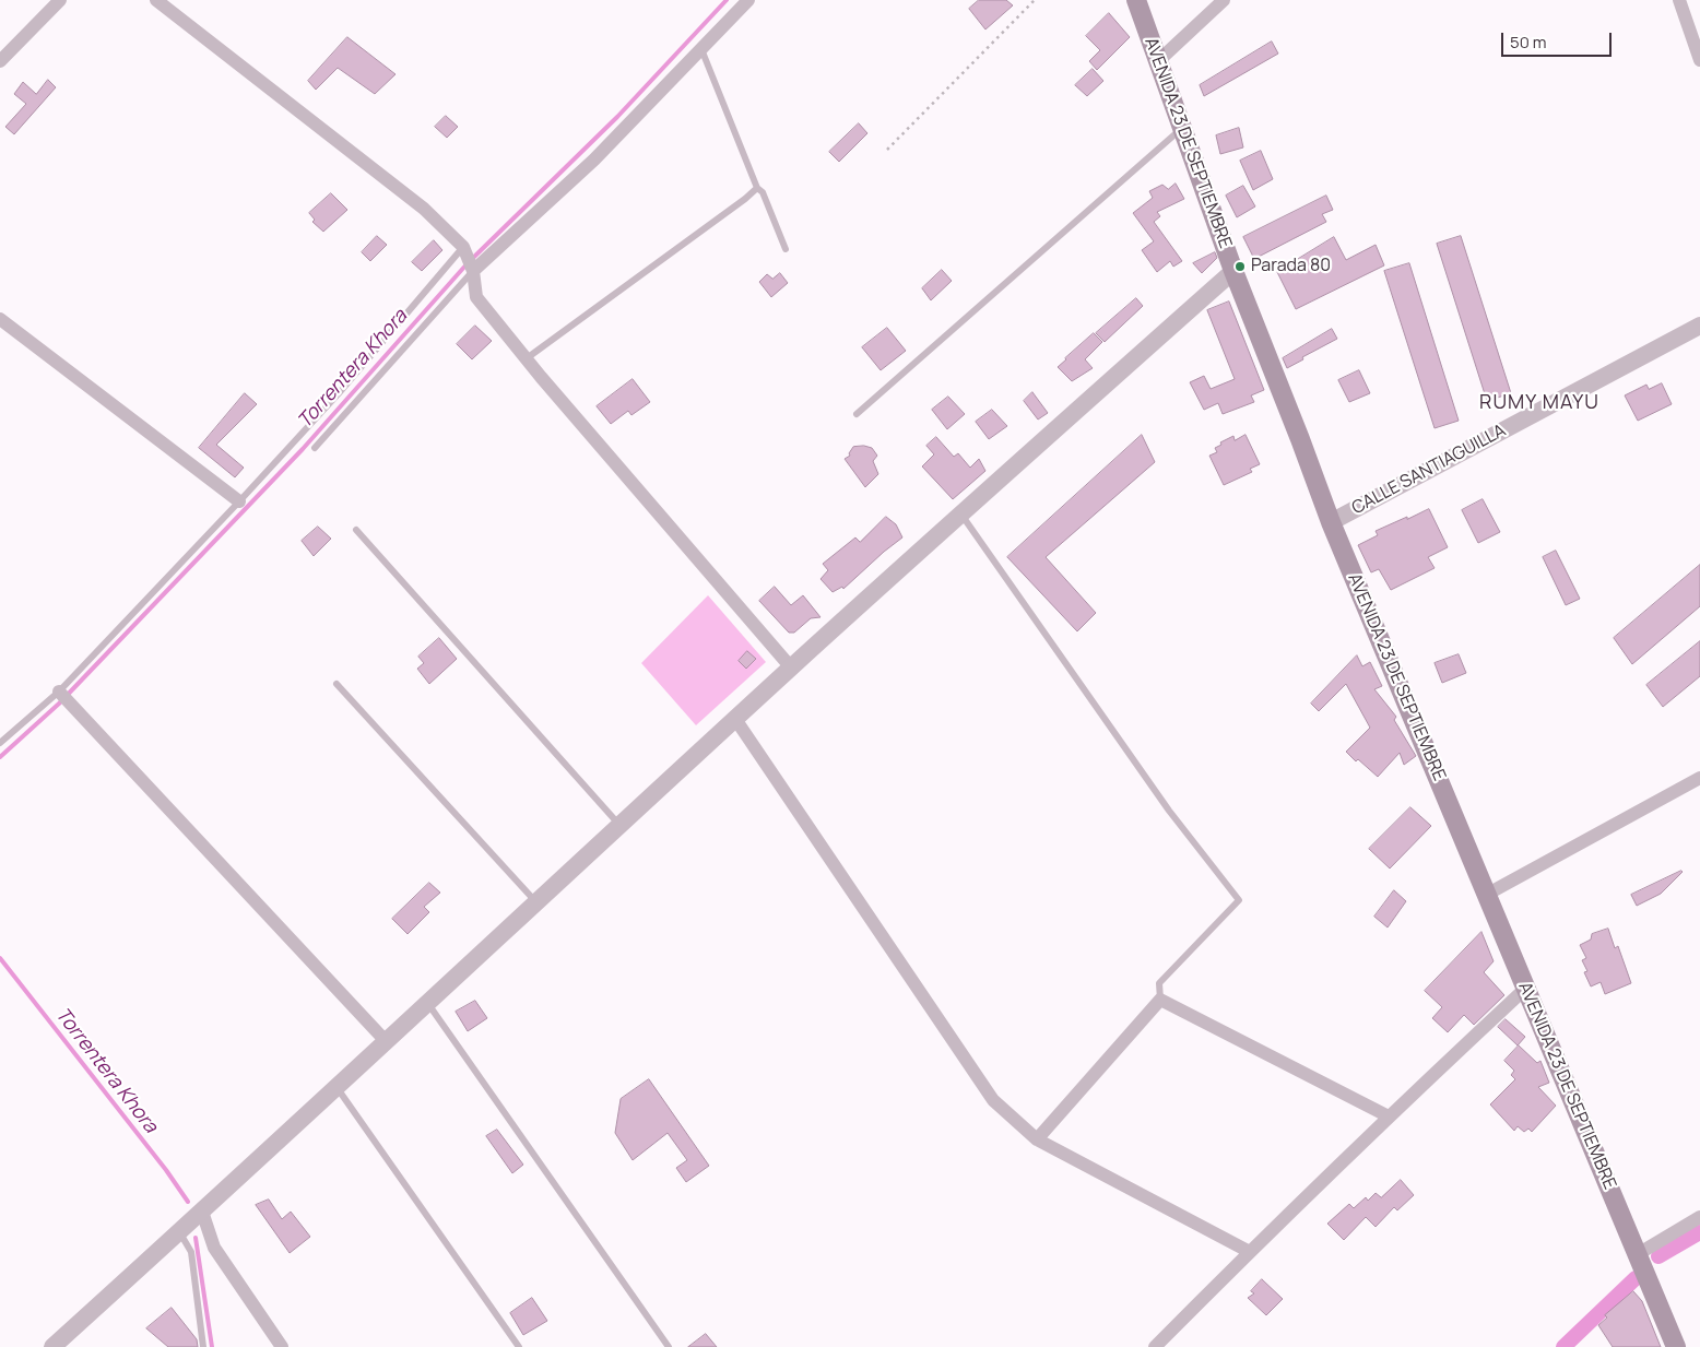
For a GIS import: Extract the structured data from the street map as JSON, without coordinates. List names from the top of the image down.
{
  "streets": {
    "main road": ["AVENIDA 23 DE SEPTIEMBRE"],
    "street": ["CALLE SANTIAGUILLA"]
  },
  "crossings": [
    ["AVENIDA 23 DE SEPTIEMBRE", "CALLE SANTIAGUILLA"]
  ],
  "districts": ["RUMY MAYU"],
  "water": ["Torrentera Khora"],
  "places": ["Parada 80"],
  "scale_bar": "50 m"
}
